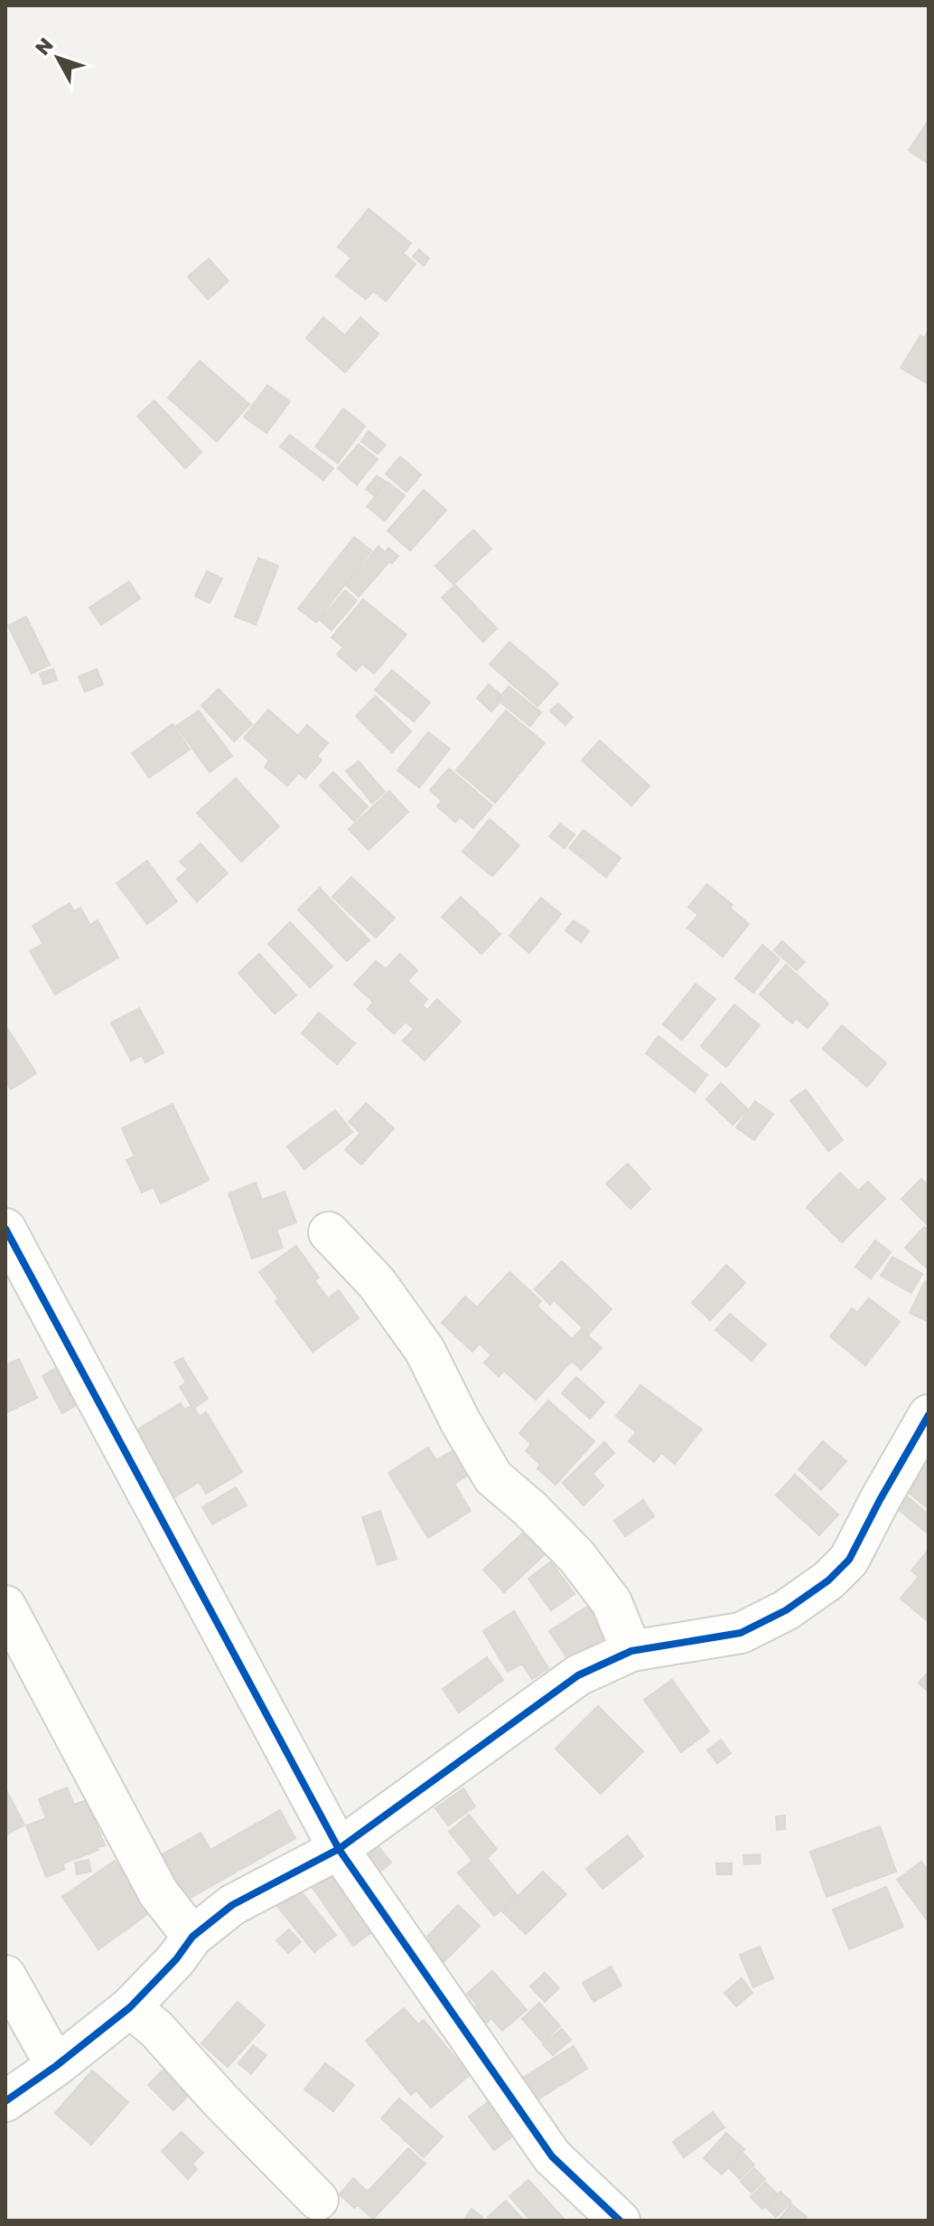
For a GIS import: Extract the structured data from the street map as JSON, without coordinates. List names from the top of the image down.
{
  "north": "top left"
}
